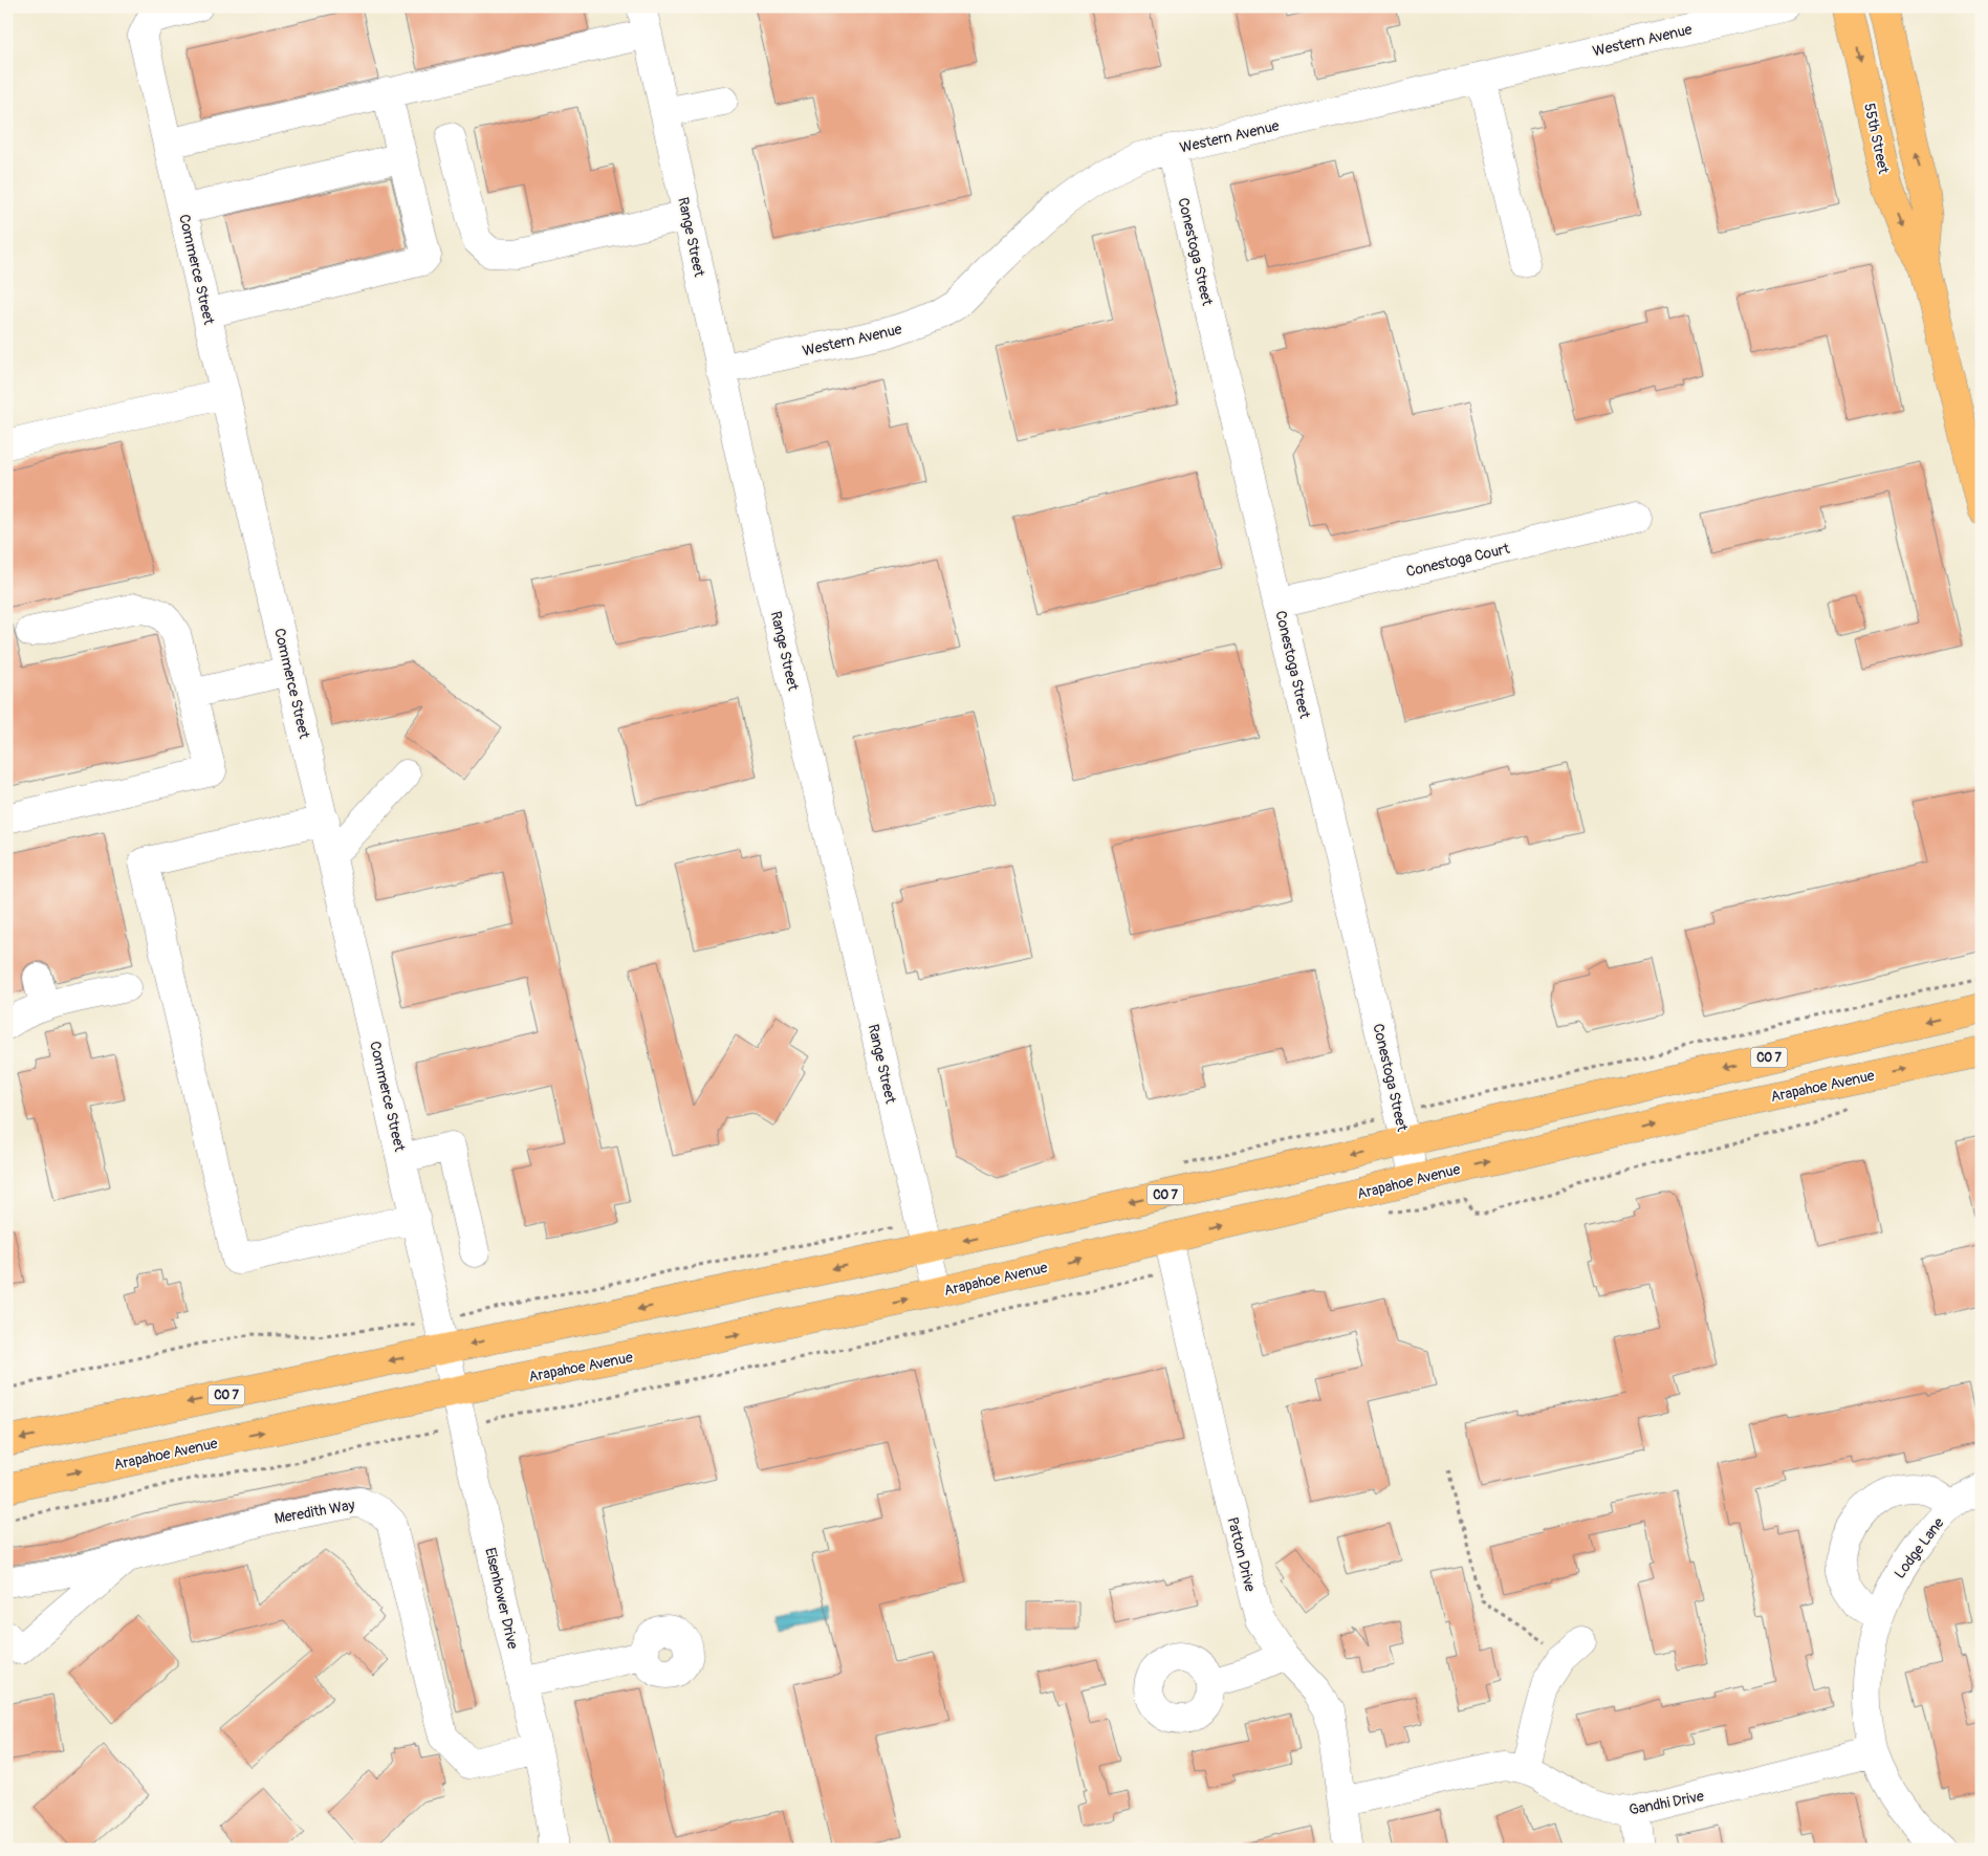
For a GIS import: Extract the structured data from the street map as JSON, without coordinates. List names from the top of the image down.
{
  "streets": {
    "main road": ["55th Street", "CO 7", "Arapahoe Avenue"],
    "street": [
      "Western Avenue",
      "Range Street",
      "Conestoga Street",
      "Commerce Street",
      "Conestoga Court",
      "Meredith Way",
      "Lodge Lane",
      "Patton Drive",
      "Eisenhower Drive",
      "Gandhi Drive"
    ]
  },
  "crossings": [
    ["Western Avenue", "Range Street"],
    ["Western Avenue", "Conestoga Street"],
    ["Range Street", "CO 7"],
    ["Range Street", "Arapahoe Avenue"],
    ["Conestoga Street", "Conestoga Court"],
    ["Conestoga Street", "CO 7"],
    ["Conestoga Street", "Arapahoe Avenue"],
    ["Commerce Street", "CO 7"],
    ["Commerce Street", "Eisenhower Drive"],
    ["CO 7", "Eisenhower Drive"],
    ["Arapahoe Avenue", "Patton Drive"],
    ["Arapahoe Avenue", "Eisenhower Drive"],
    ["Meredith Way", "Eisenhower Drive"],
    ["Lodge Lane", "Gandhi Drive"],
    ["Patton Drive", "Gandhi Drive"]
  ]
}
